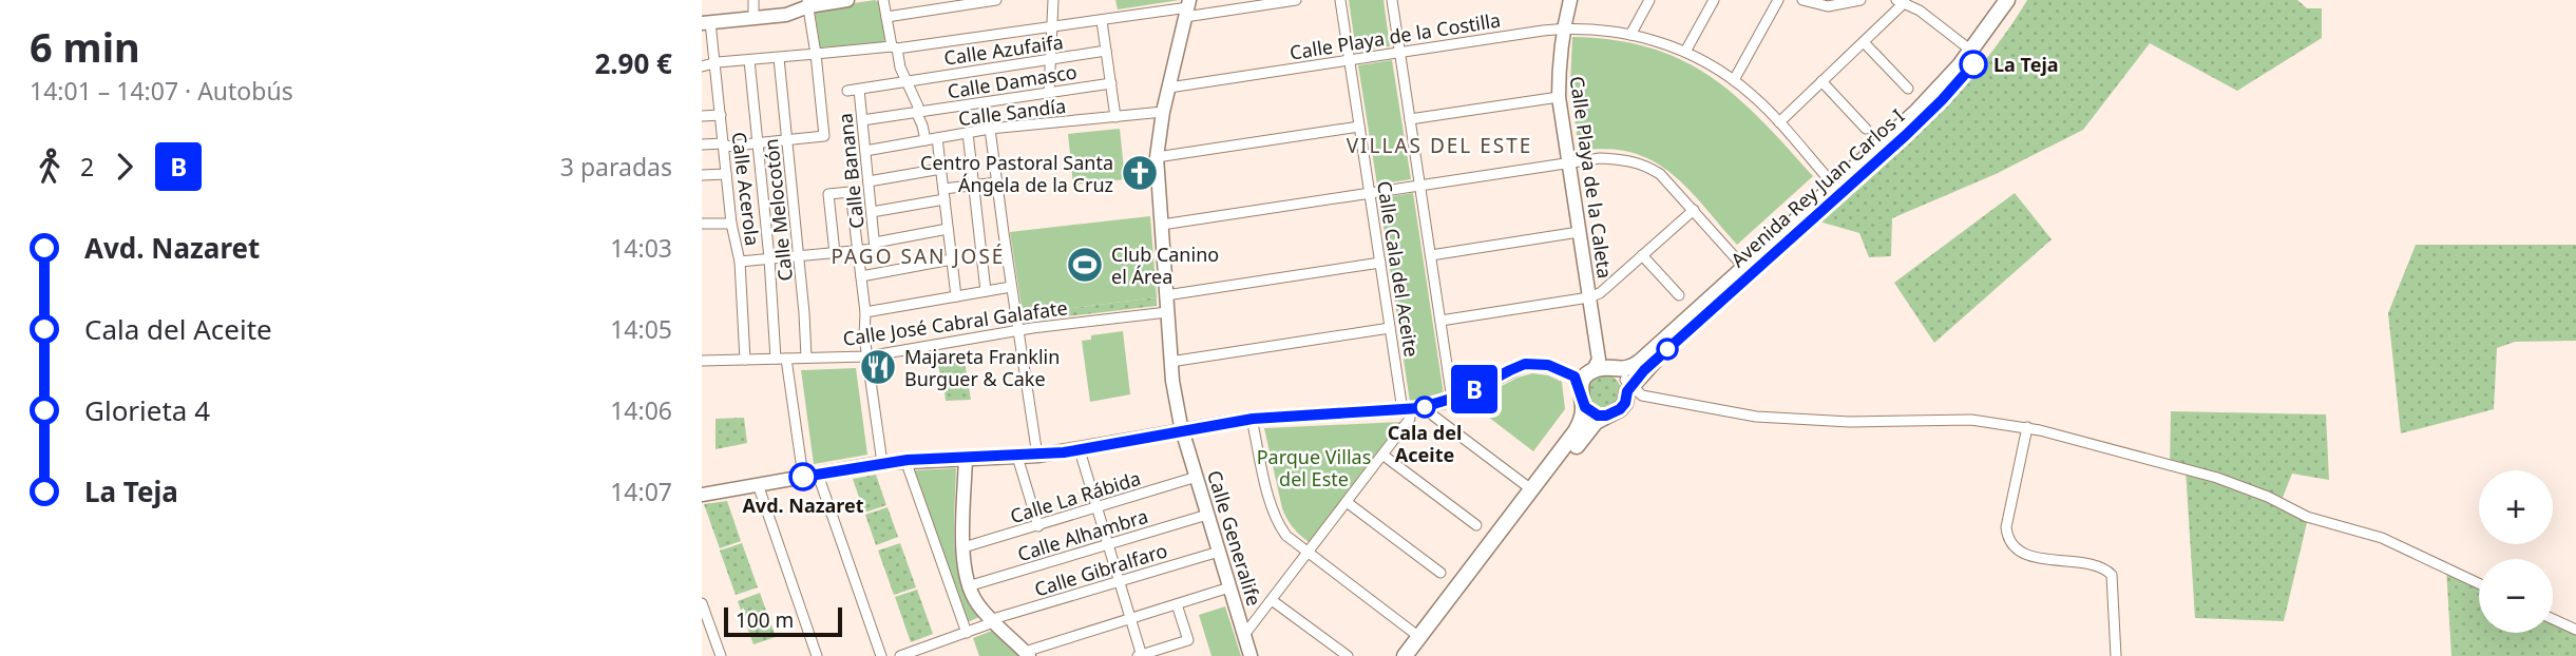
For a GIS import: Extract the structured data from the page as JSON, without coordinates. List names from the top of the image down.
{
  "streets": {
    "main road": ["Avenida Rey Juan Carlos I"],
    "street": [
      "Calle Playa de la Costilla",
      "Calle Azufaifa",
      "Calle Damasco",
      "Calle Sandía",
      "Calle Banana",
      "Calle Playa de la Caleta",
      "Calle Acerola",
      "Calle Melocotón",
      "Calle Cala del Aceite",
      "Calle José Cabral Galafate",
      "Calle La Rábida",
      "Calle Alhambra",
      "Calle Generalife",
      "Calle Gibralfaro"
    ]
  },
  "crossings": [
    ["Calle Playa de la Costilla", "Calle Playa de la Caleta"],
    ["Calle Playa de la Costilla", "Avenida Rey Juan Carlos I"],
    ["Calle Playa de la Costilla", "Calle Cala del Aceite"],
    ["Calle Playa de la Costilla", "Calle Generalife"],
    ["Calle Azufaifa", "Calle Banana"],
    ["Calle Damasco", "Calle Banana"],
    ["Calle Sandía", "Calle Banana"],
    ["Calle Sandía", "Calle Generalife"],
    ["Calle Playa de la Caleta", "Avenida Rey Juan Carlos I"],
    ["Calle Acerola", "Calle José Cabral Galafate"],
    ["Calle Melocotón", "Calle José Cabral Galafate"],
    ["Calle José Cabral Galafate", "Calle Generalife"],
    ["Calle La Rábida", "Calle Generalife"],
    ["Calle Alhambra", "Calle Generalife"],
    ["Calle Generalife", "Calle Gibralfaro"]
  ],
  "districts": ["VILLAS DEL ESTE", "PAGO SAN JOSÉ"],
  "parks": ["Parque Villas del Este"],
  "places": {
    "other": ["La Teja", "Cala del Aceite", "Avd. Nazaret"],
    "church": ["Centro Pastoral Santa Ángela de la Cruz"],
    "sports": ["Club Canino el Área"],
    "restaurant": ["Majareta Franklin Burguer & Cake"]
  },
  "lines": ["bus line B"],
  "scale_bar": "100 m",
  "page": {
    "heading": ["6 min", "14:01 – 14:07 · Autobús", "2.90 €"],
    "on_map": "B",
    "legs": ["2", "B", "3 paradas"],
    "list": [
      {
        "name": "Avd. Nazaret",
        "value": "14:03"
      },
      {
        "name": "Cala del Aceite",
        "value": "14:05"
      },
      {
        "name": "Glorieta 4",
        "value": "14:06"
      },
      {
        "name": "La Teja",
        "value": "14:07"
      }
    ],
    "map_buttons": ["+", "−"],
    "scale": "100 m"
  }
}
